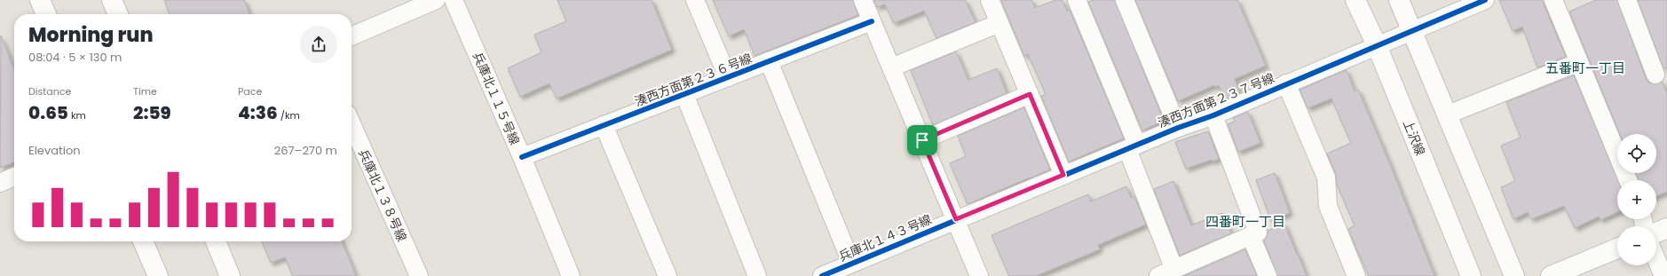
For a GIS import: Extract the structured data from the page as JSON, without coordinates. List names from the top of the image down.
{
  "streets": {
    "main road": ["上沢線"],
    "street": [
      "湊西方面第２３６号線",
      "兵庫北１１５号線",
      "湊西方面第２３７号線",
      "兵庫北１３８号線",
      "兵庫北１４３号線"
    ]
  },
  "crossings": [
    ["湊西方面第２３６号線", "兵庫北１１５号線"],
    ["湊西方面第２３７号線", "上沢線"],
    ["湊西方面第２３７号線", "兵庫北１４３号線"]
  ],
  "districts": ["五番町一丁目", "四番町一丁目"],
  "page": {
    "heading": ["Morning run", "08:04 · 5 × 130 m"],
    "stats": [
      ["Distance", "0.65 km"],
      ["Time", "2:59"],
      ["Pace", "4:36 /km"]
    ],
    "map_buttons": ["+", "−"],
    "chart": ["Elevation", "267–270 m"]
  }
}
